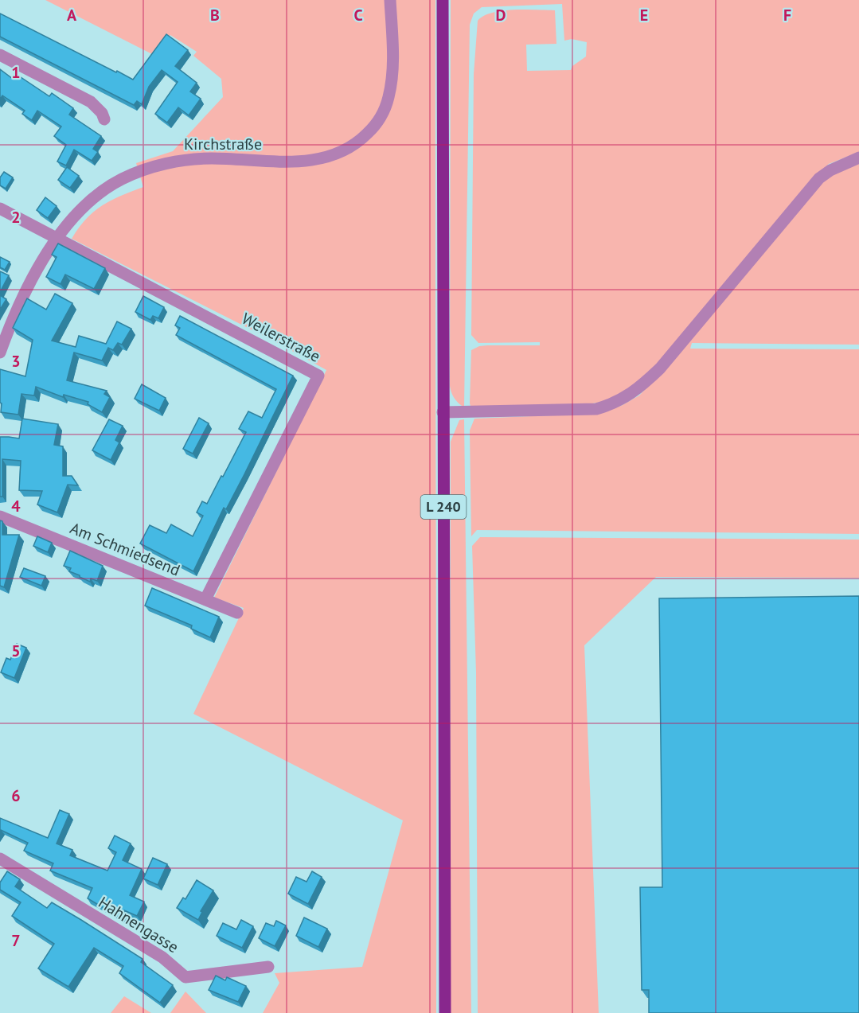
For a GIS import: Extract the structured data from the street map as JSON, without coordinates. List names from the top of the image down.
{
  "streets": {
    "main road": ["L 240"],
    "street": [
      "Kirchstraße",
      "Weilerstraße",
      "Am Schmiedsend",
      "Hahnengasse"
    ]
  },
  "crossings": [
    ["Kirchstraße", "Weilerstraße"],
    ["Weilerstraße", "Am Schmiedsend"]
  ],
  "grid": {
    "columns": [
      "A",
      "B",
      "C",
      "D",
      "E",
      "F"
    ],
    "rows": [
      "1",
      "2",
      "3",
      "4",
      "5",
      "6",
      "7"
    ]
  }
}
